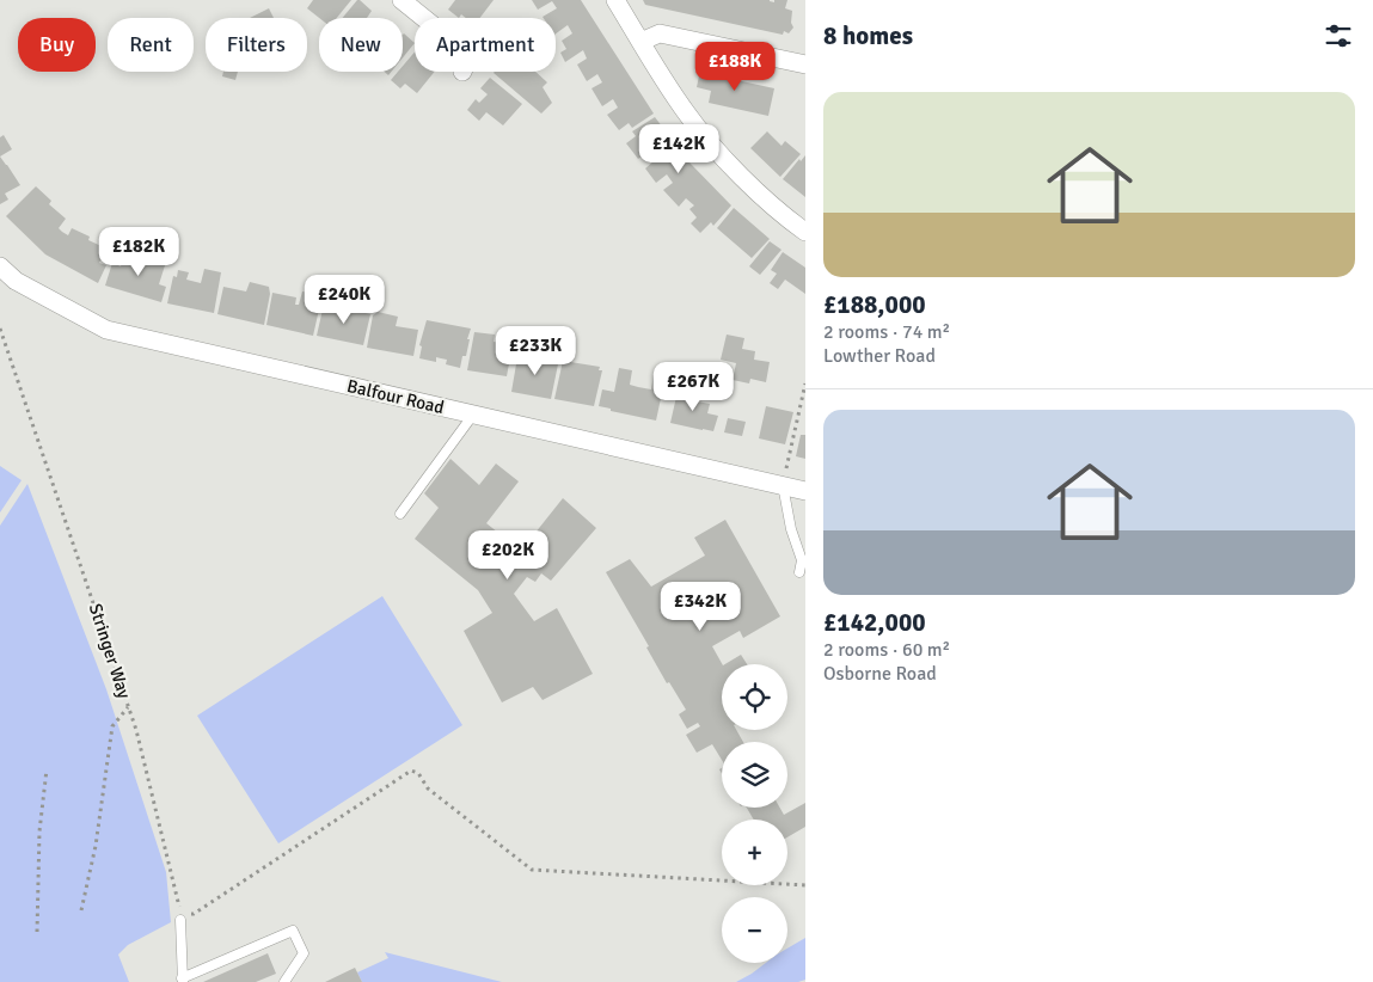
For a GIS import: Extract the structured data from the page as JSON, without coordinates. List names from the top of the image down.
{
  "streets": {
    "street": ["Balfour Road"],
    "path": ["Stringer Way"]
  },
  "page": {
    "heading": "8 homes",
    "chip": [
      "Buy",
      "Rent",
      "Filters",
      "New",
      "Apartment"
    ],
    "price": [
      "£188K",
      "£142K",
      "£182K",
      "£240K",
      "£233K",
      "£267K",
      "£202K",
      "£342K"
    ],
    "list": [
      {
        "name": "£188,000",
        "note": "2 rooms · 74 m² · Lowther Road"
      },
      {
        "name": "£142,000",
        "note": "2 rooms · 60 m² · Osborne Road"
      }
    ],
    "map_buttons": ["+", "−"]
  }
}
